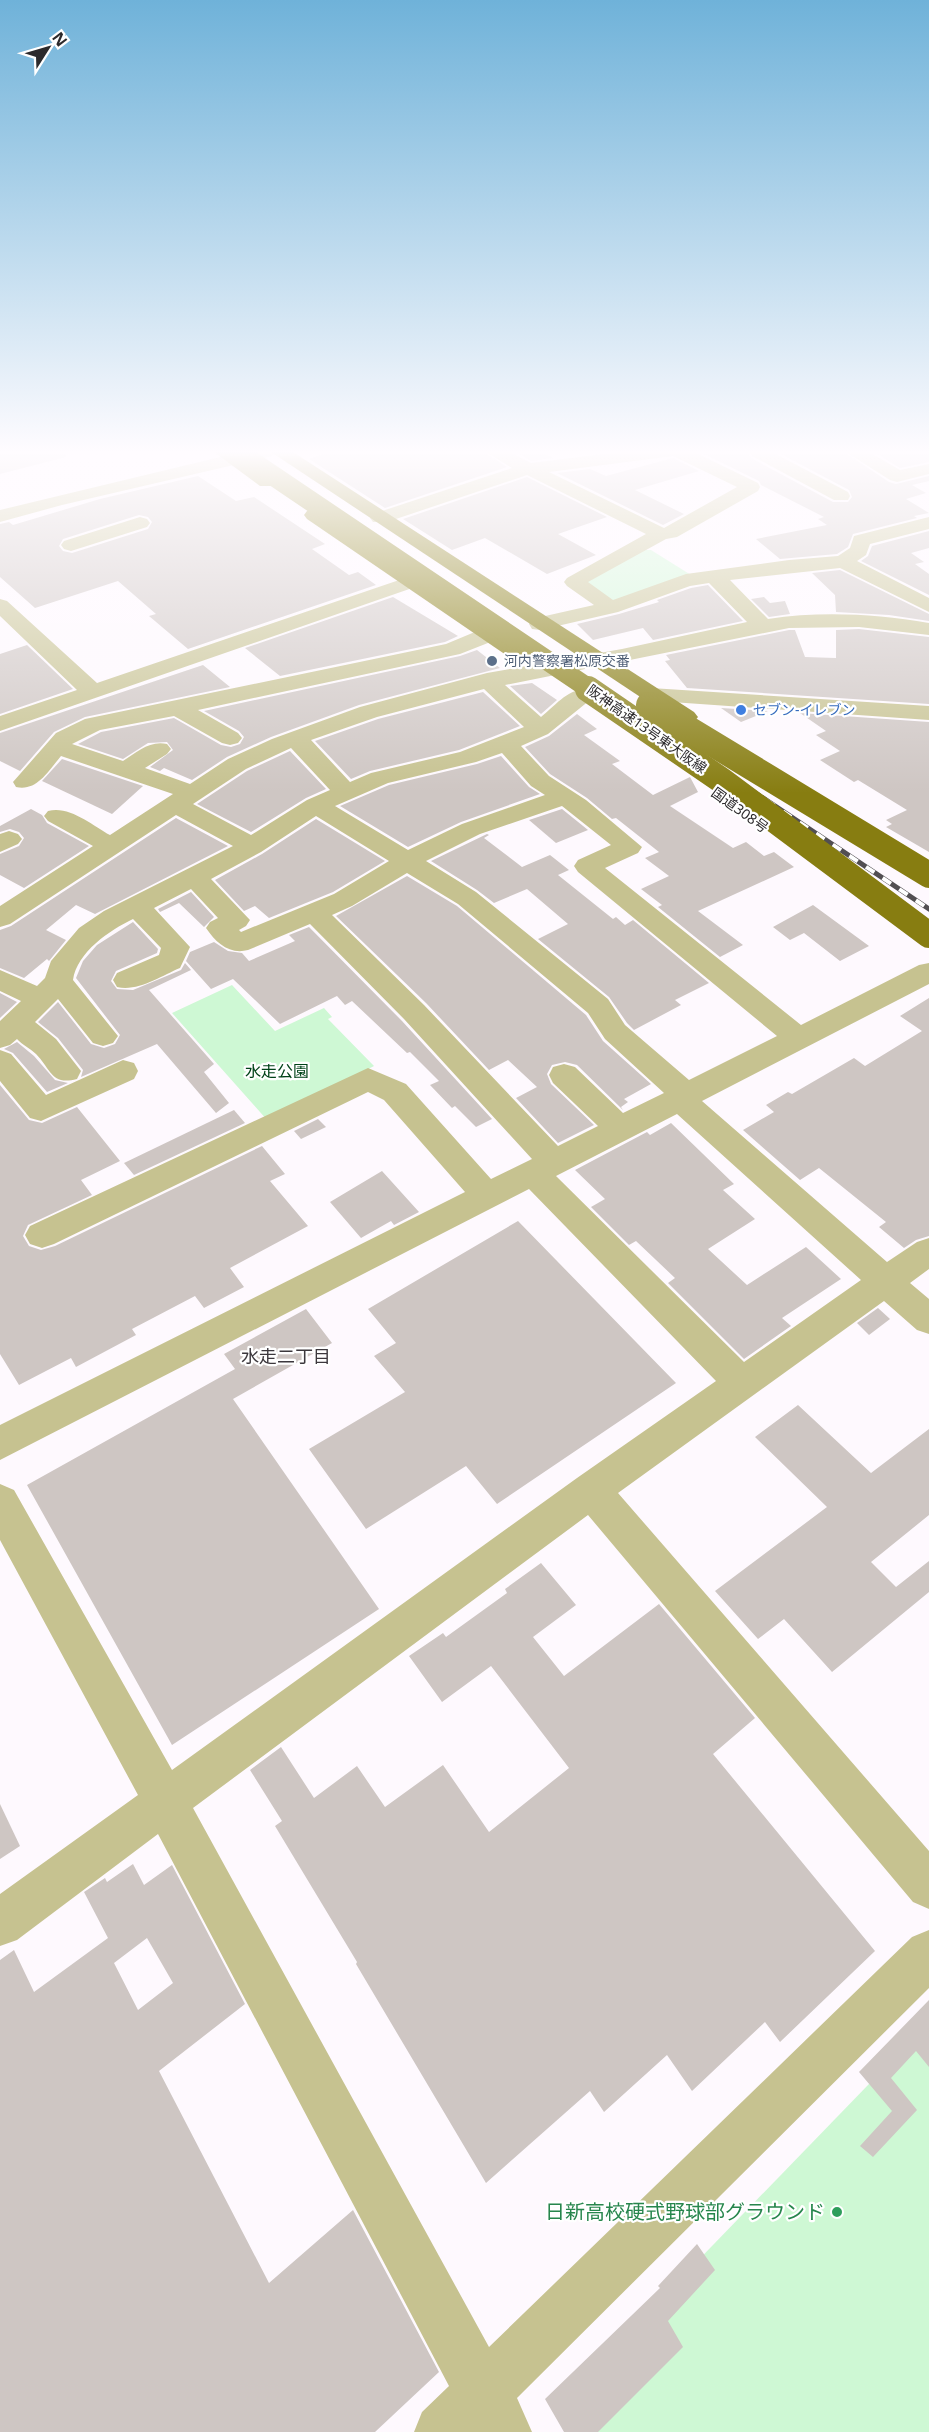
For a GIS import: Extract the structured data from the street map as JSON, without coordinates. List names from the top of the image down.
{
  "streets": {
    "highway": ["阪神高速13号東大阪線", "国道308号"]
  },
  "districts": ["水走二丁目"],
  "parks": ["水走公園"],
  "places": ["河内警察署松原交番", "セブン-イレブン", "日新高校硬式野球部グラウンド"],
  "north": "top right"
}
